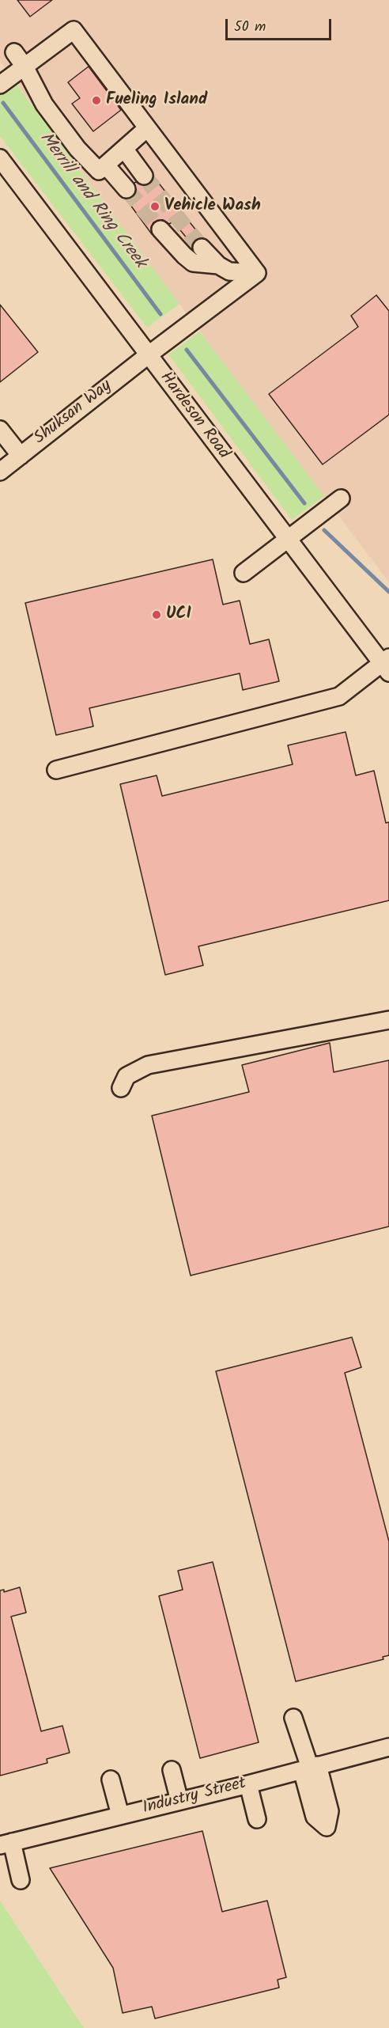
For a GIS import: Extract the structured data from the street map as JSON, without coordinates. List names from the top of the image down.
{
  "streets": {
    "street": ["Shuksan Way", "Hardeson Road", "Industry Street"]
  },
  "crossings": [
    ["Shuksan Way", "Hardeson Road"]
  ],
  "water": ["Merrill and Ring Creek"],
  "places": ["Fueling Island", "Vehicle Wash", "UCI"],
  "scale_bar": "50 m"
}
